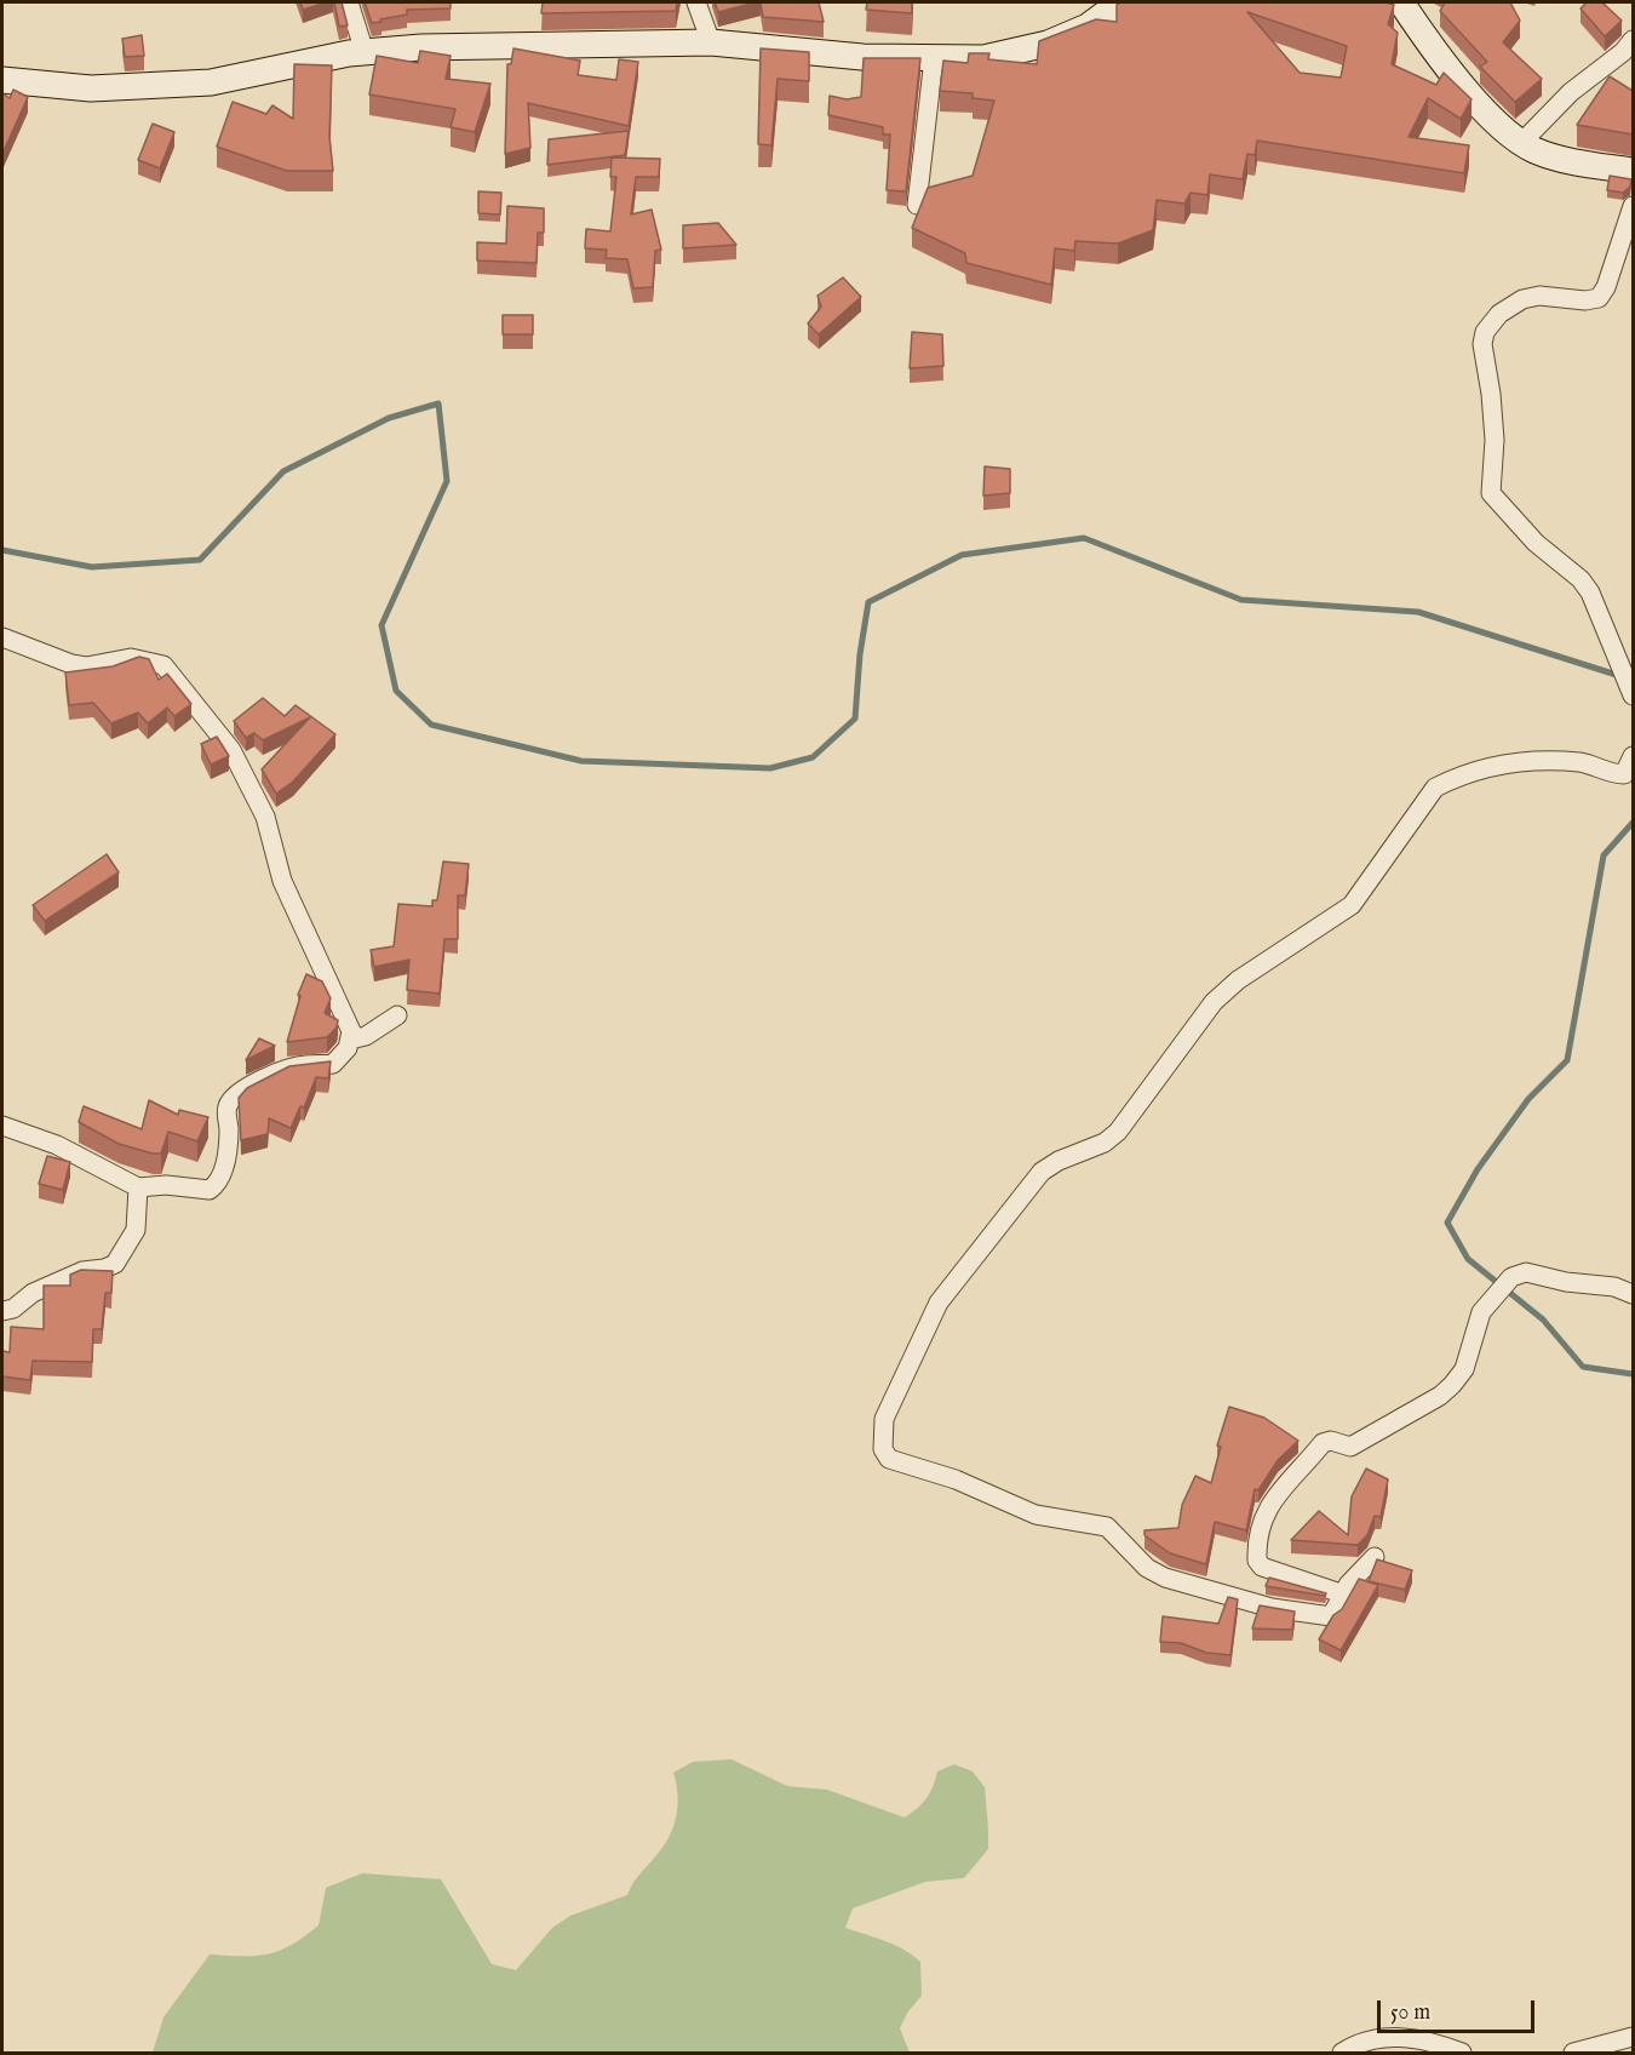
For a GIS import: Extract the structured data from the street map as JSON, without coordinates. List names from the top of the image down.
{
  "scale_bar": "50 m"
}
